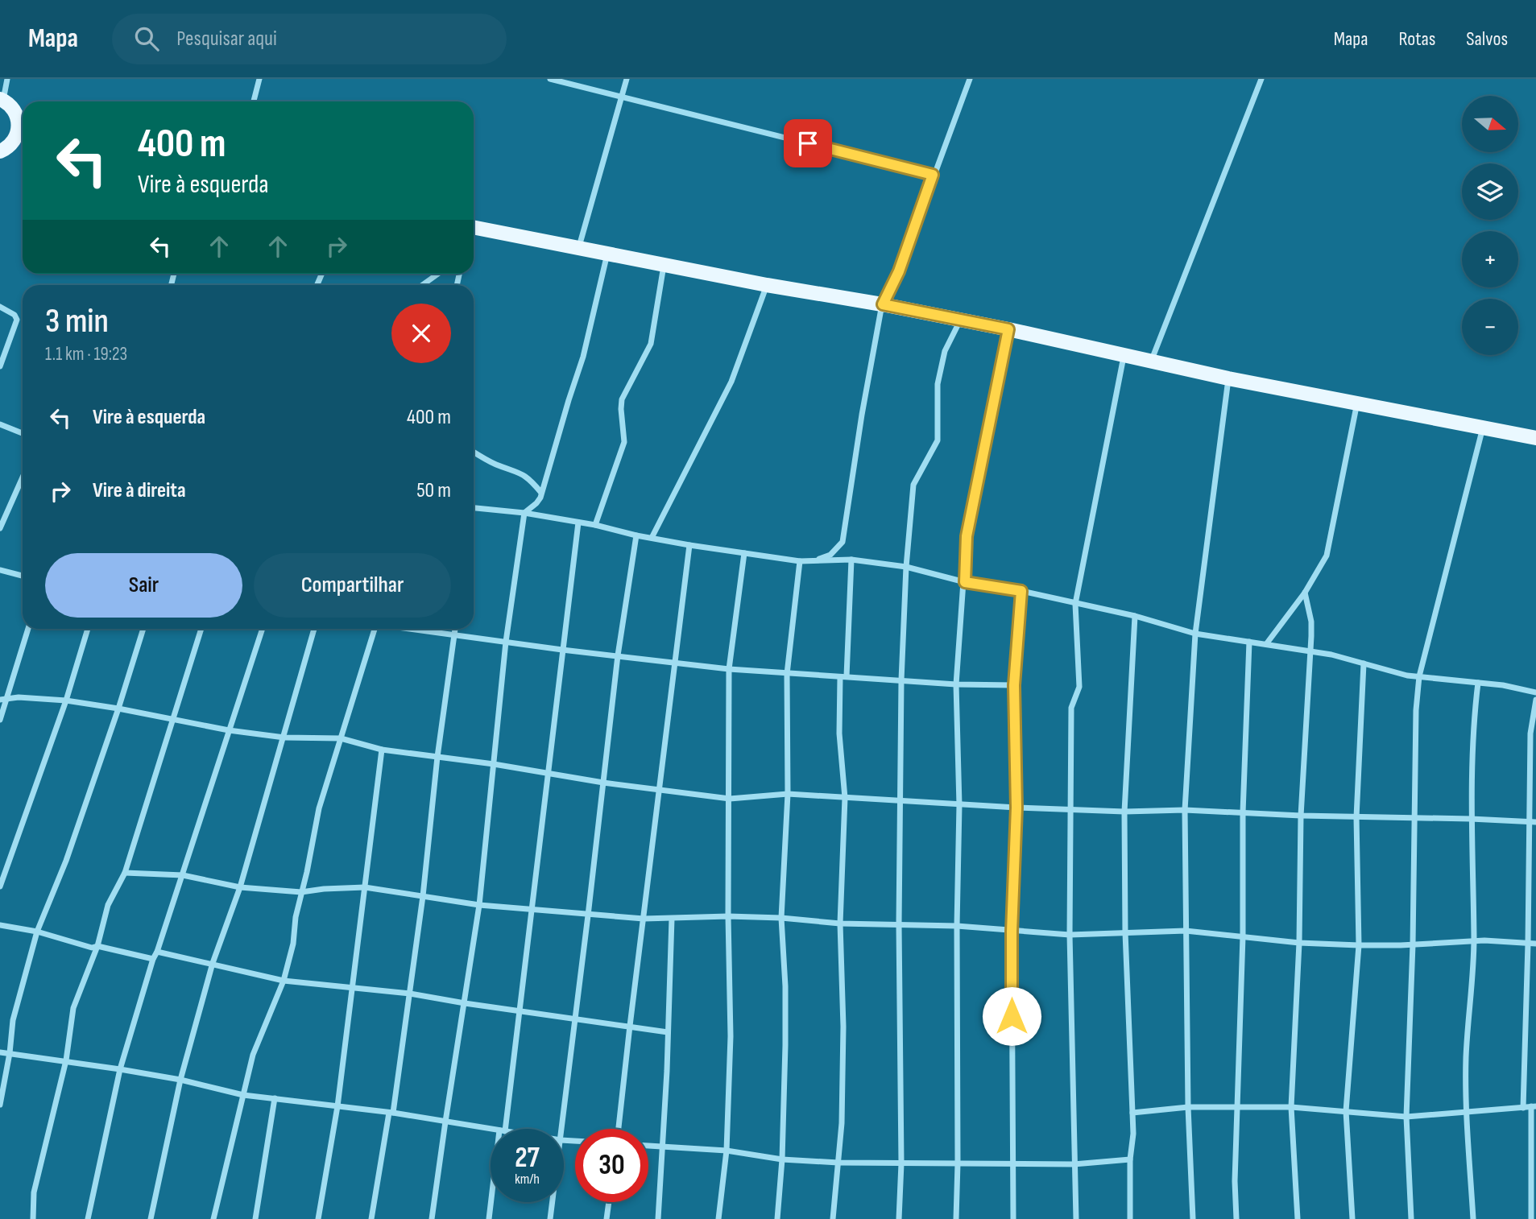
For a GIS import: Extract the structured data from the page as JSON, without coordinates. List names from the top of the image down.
{
  "north": "right",
  "page": {
    "header": "Mapa",
    "search": "Pesquisar aqui",
    "nav": ["Mapa", "Rotas", "Salvos"],
    "map_buttons": ["+", "−"],
    "turn": ["400 m", "Vire à esquerda"],
    "heading": ["3 min", "1.1 km · 19:23"],
    "list": [
      {
        "name": "Vire à esquerda",
        "value": "400 m"
      },
      {
        "name": "Vire à direita",
        "value": "50 m"
      }
    ],
    "buttons": ["Sair", "Compartilhar"],
    "speed": "27 km/h",
    "limit": "30"
  }
}
